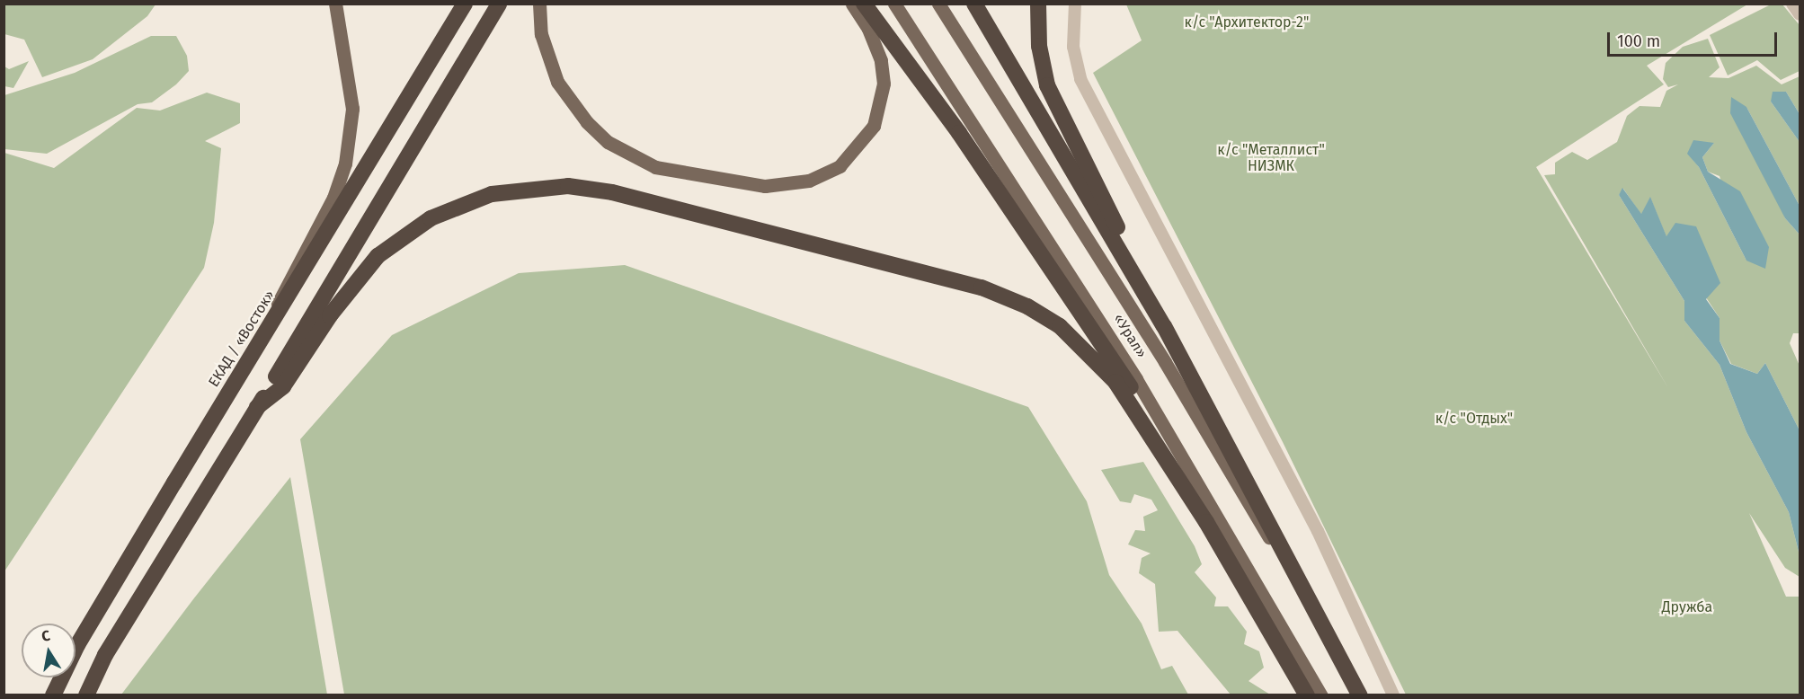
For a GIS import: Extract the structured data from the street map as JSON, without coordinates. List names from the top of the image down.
{
  "streets": {
    "highway": ["«Урал»", "ЕКАД / «Восток»"]
  },
  "parks": [
    "к/с \"Архитектор-2\"",
    "к/с \"Металлист\" НИЗМК",
    "к/с \"Отдых\"",
    "Дружба"
  ],
  "scale_bar": "100 m",
  "north": "top"
}
